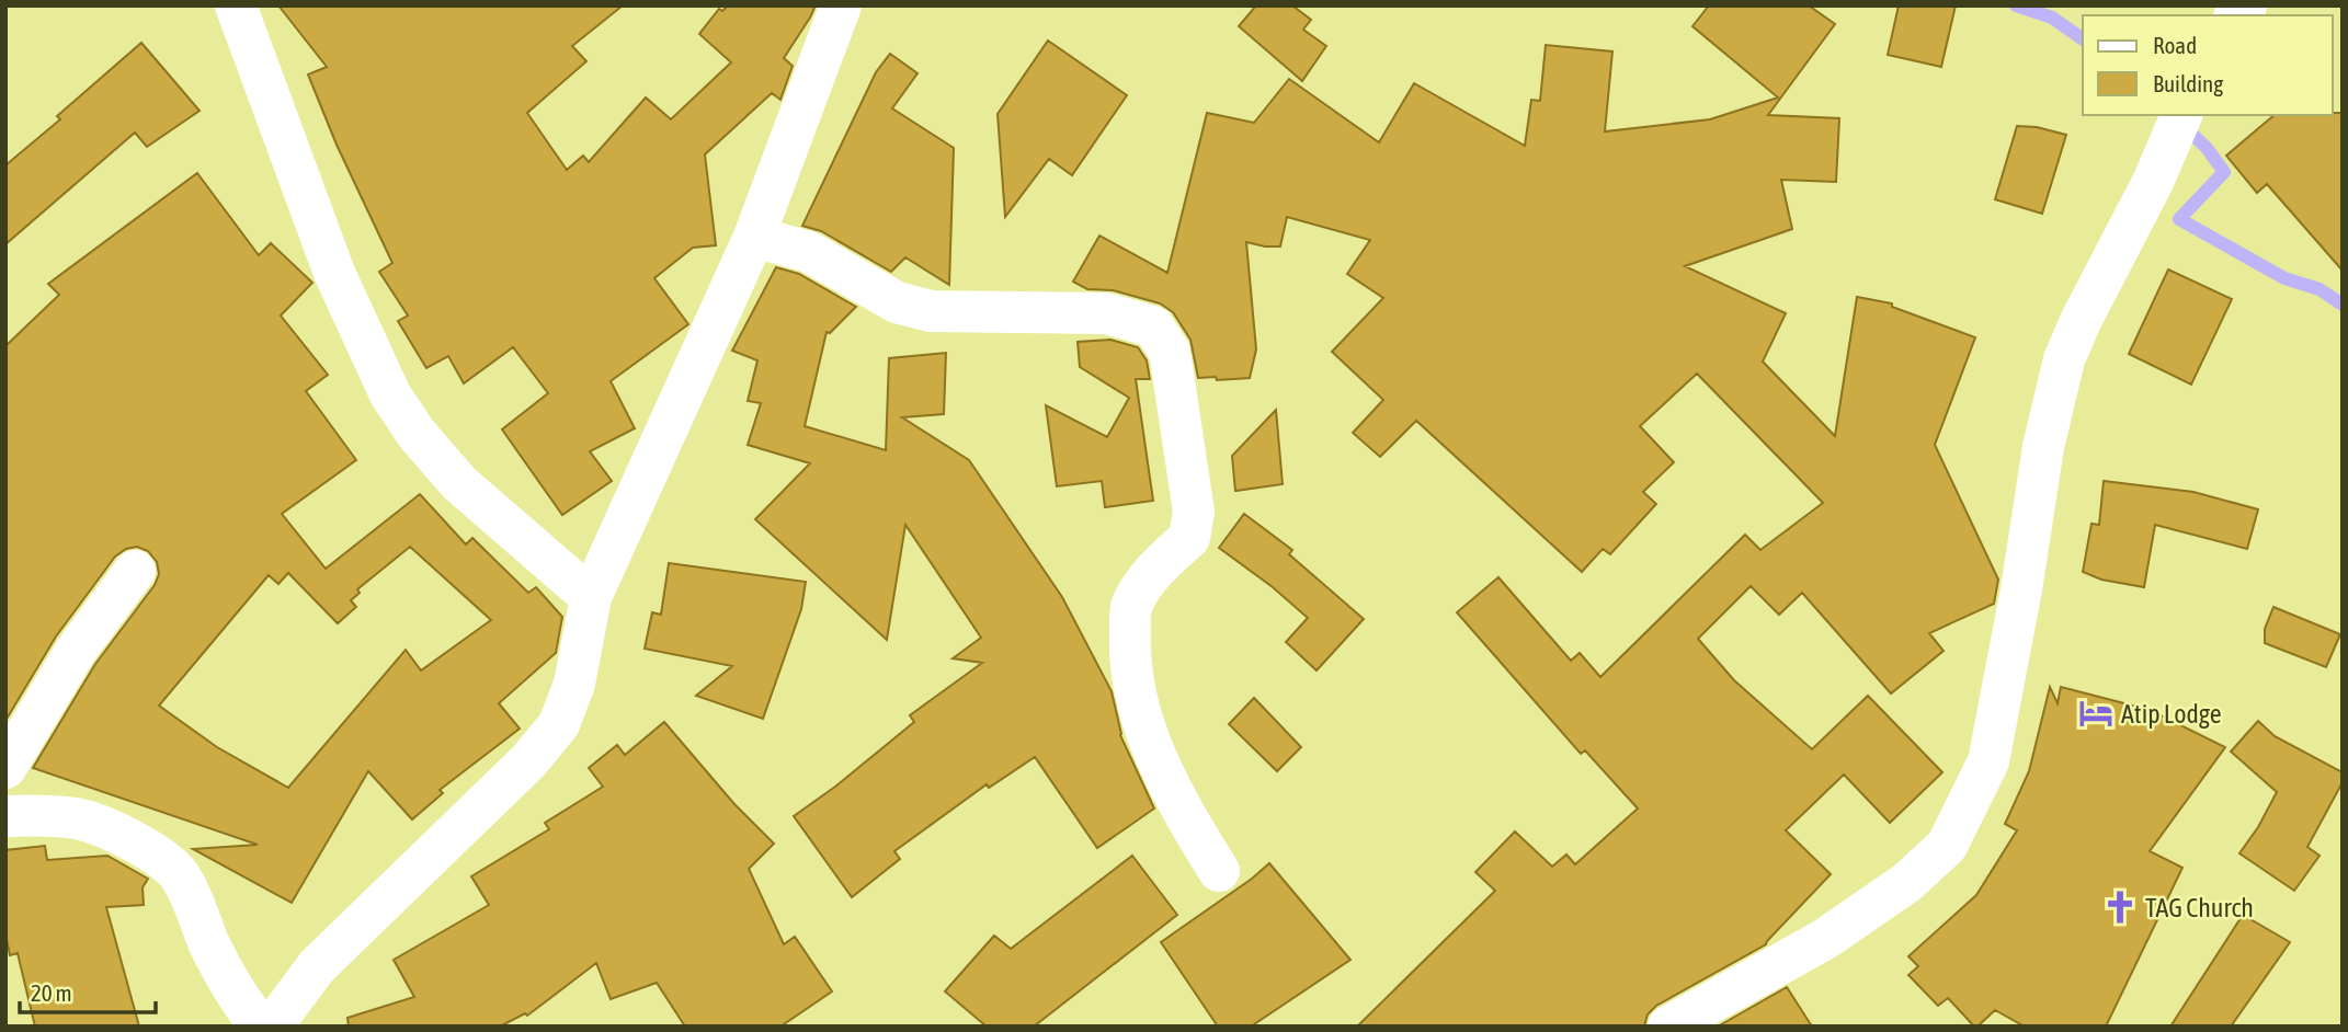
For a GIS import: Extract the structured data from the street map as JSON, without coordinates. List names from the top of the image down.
{
  "places": {
    "hotel": ["Atip Lodge"],
    "church": ["TAG Church"]
  },
  "legend": ["Road", "Building"],
  "scale_bar": "20 m"
}
